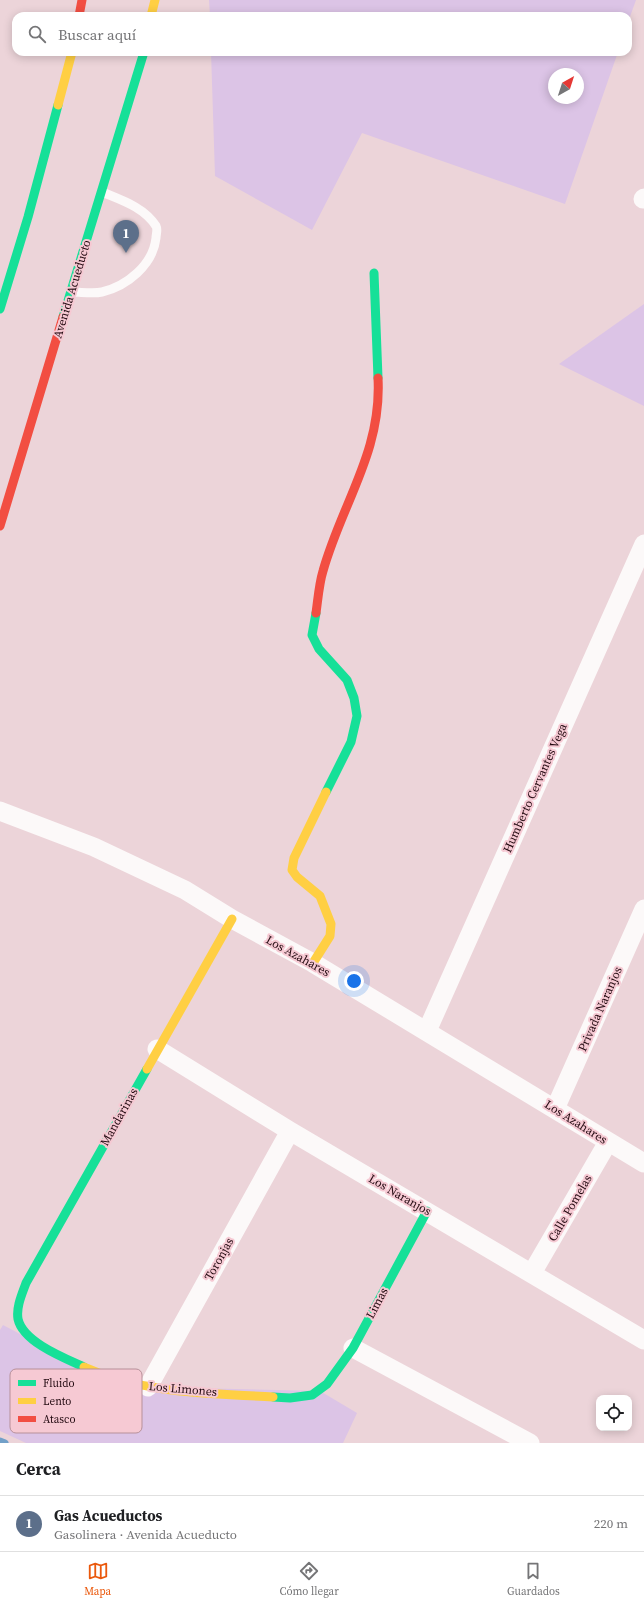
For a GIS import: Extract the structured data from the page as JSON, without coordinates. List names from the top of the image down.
{
  "streets": {
    "street": [
      "Avenida Acueducto",
      "Humberto Cervantes Vega",
      "Los Azahares",
      "Privada Naranjos",
      "Mandarinas",
      "Los Naranjos",
      "Calle Pomelas",
      "Toronjas",
      "Limas",
      "Los Limones"
    ]
  },
  "crossings": [
    ["Humberto Cervantes Vega", "Los Azahares"],
    ["Los Azahares", "Privada Naranjos"],
    ["Los Azahares", "Mandarinas"],
    ["Los Azahares", "Calle Pomelas"],
    ["Mandarinas", "Los Naranjos"],
    ["Mandarinas", "Los Limones"],
    ["Los Naranjos", "Calle Pomelas"],
    ["Los Naranjos", "Toronjas"],
    ["Los Naranjos", "Limas"],
    ["Toronjas", "Los Limones"],
    ["Limas", "Los Limones"]
  ],
  "legend": ["Fluido", "Lento", "Atasco"],
  "north": "top right",
  "page": {
    "search": "Buscar aquí",
    "pins": "1",
    "heading": "Cerca",
    "list": [
      {
        "mark": "1",
        "name": "Gas Acueductos",
        "note": "Gasolinera · Avenida Acueducto",
        "value": "220 m"
      }
    ],
    "nav": ["Mapa", "Cómo llegar", "Guardados"]
  }
}
